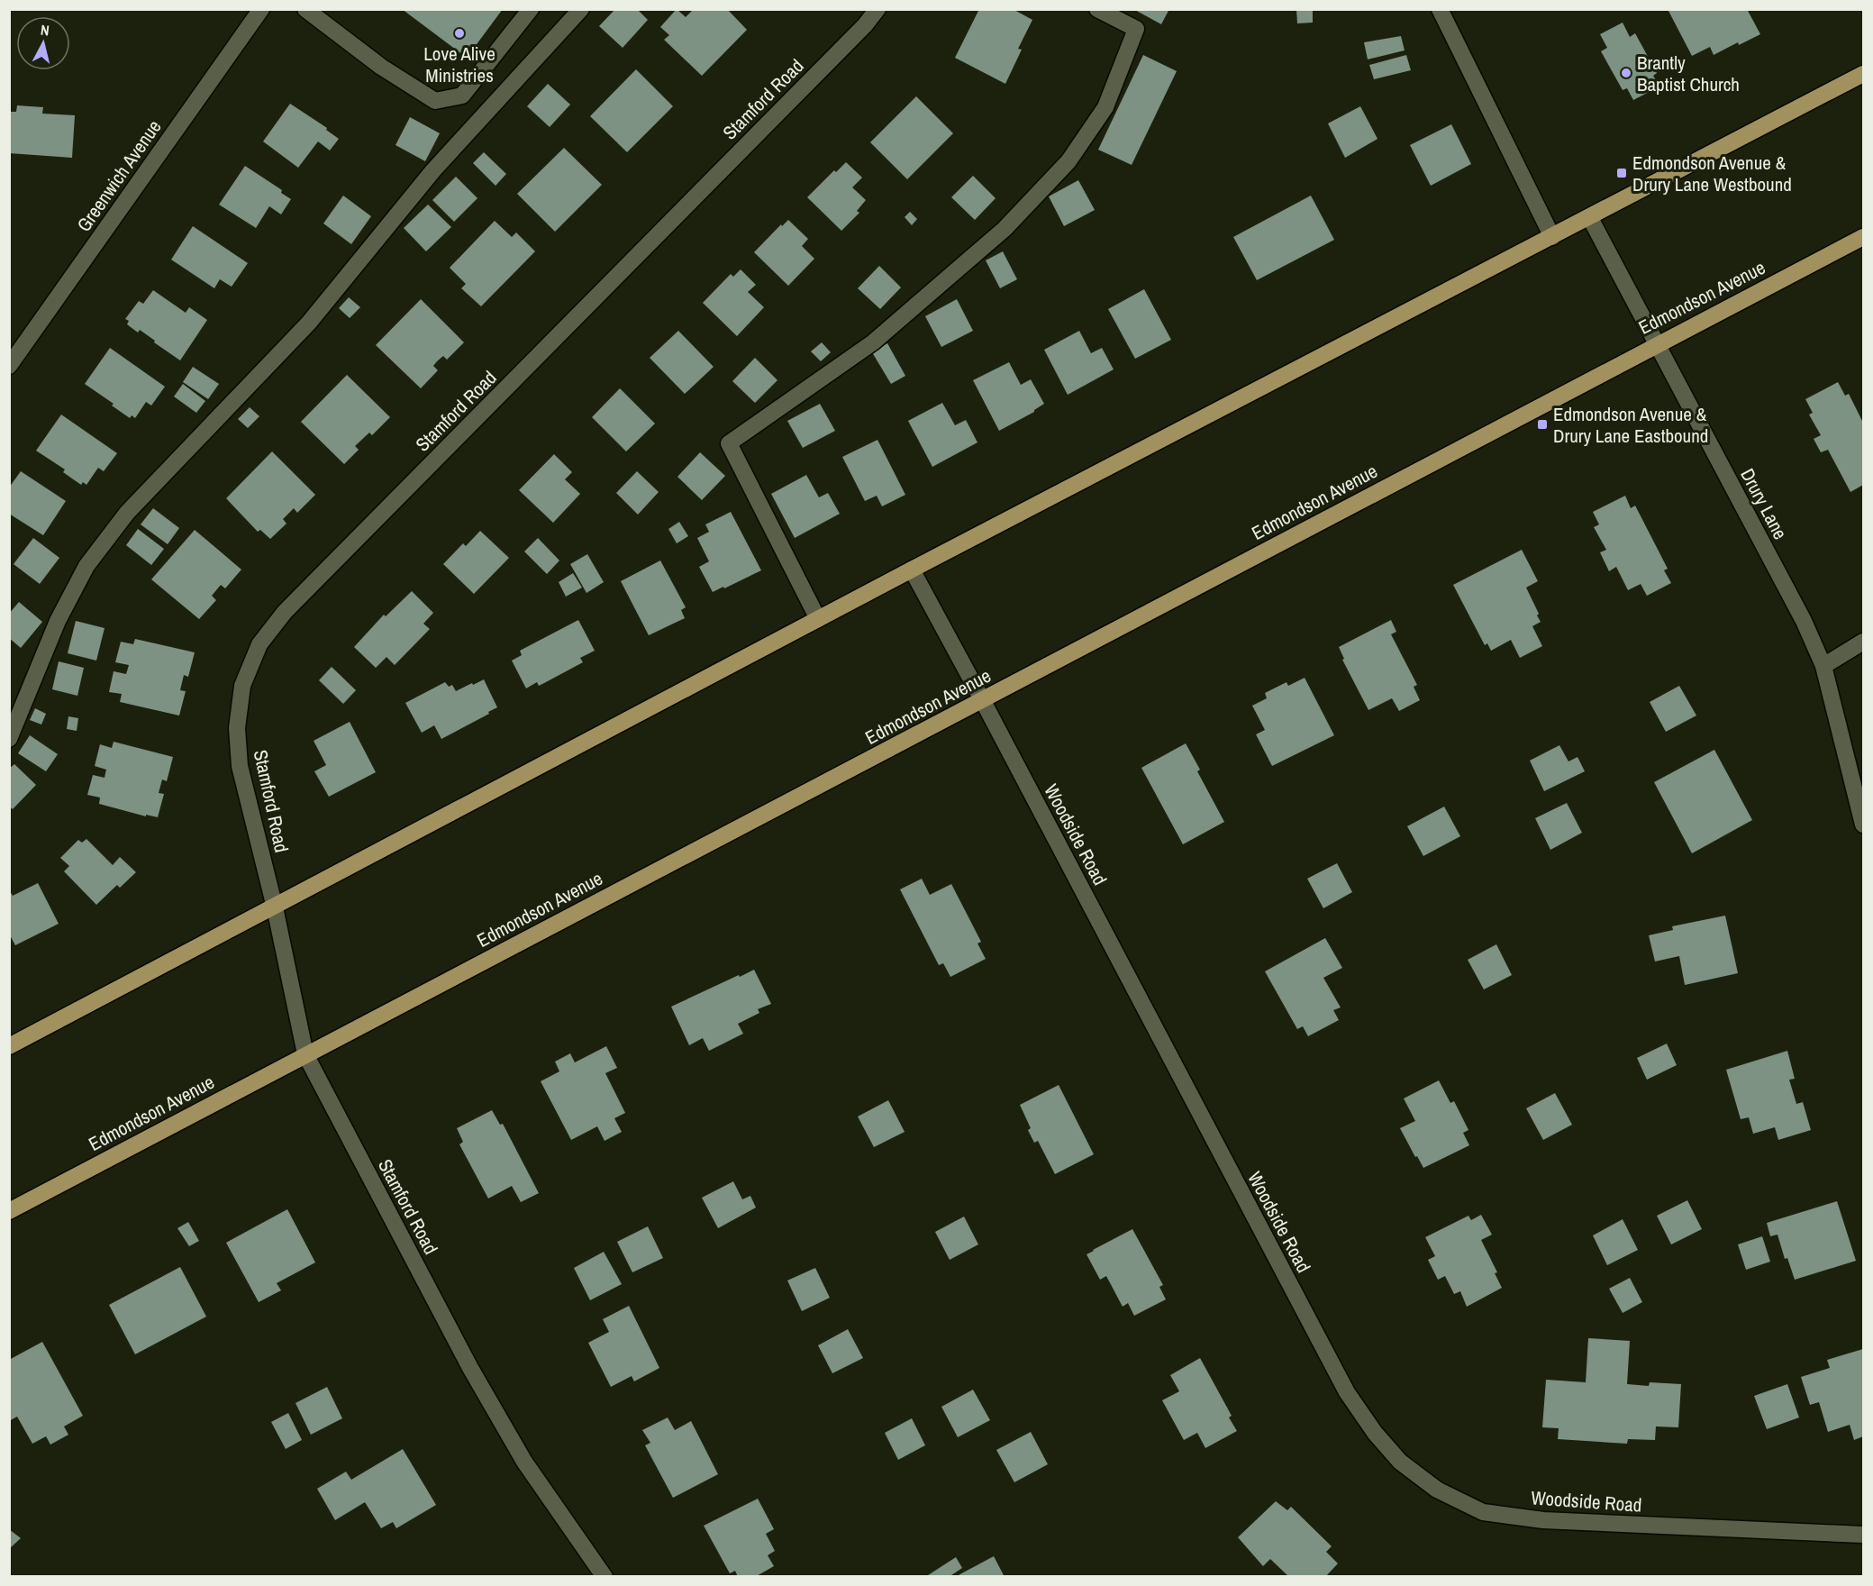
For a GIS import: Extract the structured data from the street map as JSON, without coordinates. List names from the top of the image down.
{
  "streets": {
    "main road": ["Edmondson Avenue"],
    "street": [
      "Stamford Road",
      "Greenwich Avenue",
      "Drury Lane",
      "Woodside Road"
    ]
  },
  "crossings": [
    ["Stamford Road", "Edmondson Avenue"],
    ["Edmondson Avenue", "Drury Lane"],
    ["Edmondson Avenue", "Woodside Road"]
  ],
  "places": {
    "other": ["Love Alive Ministries", "Brantly Baptist Church"],
    "transit": ["Edmondson Avenue & Drury Lane Westbound", "Edmondson Avenue & Drury Lane Eastbound"]
  },
  "north": "top"
}
